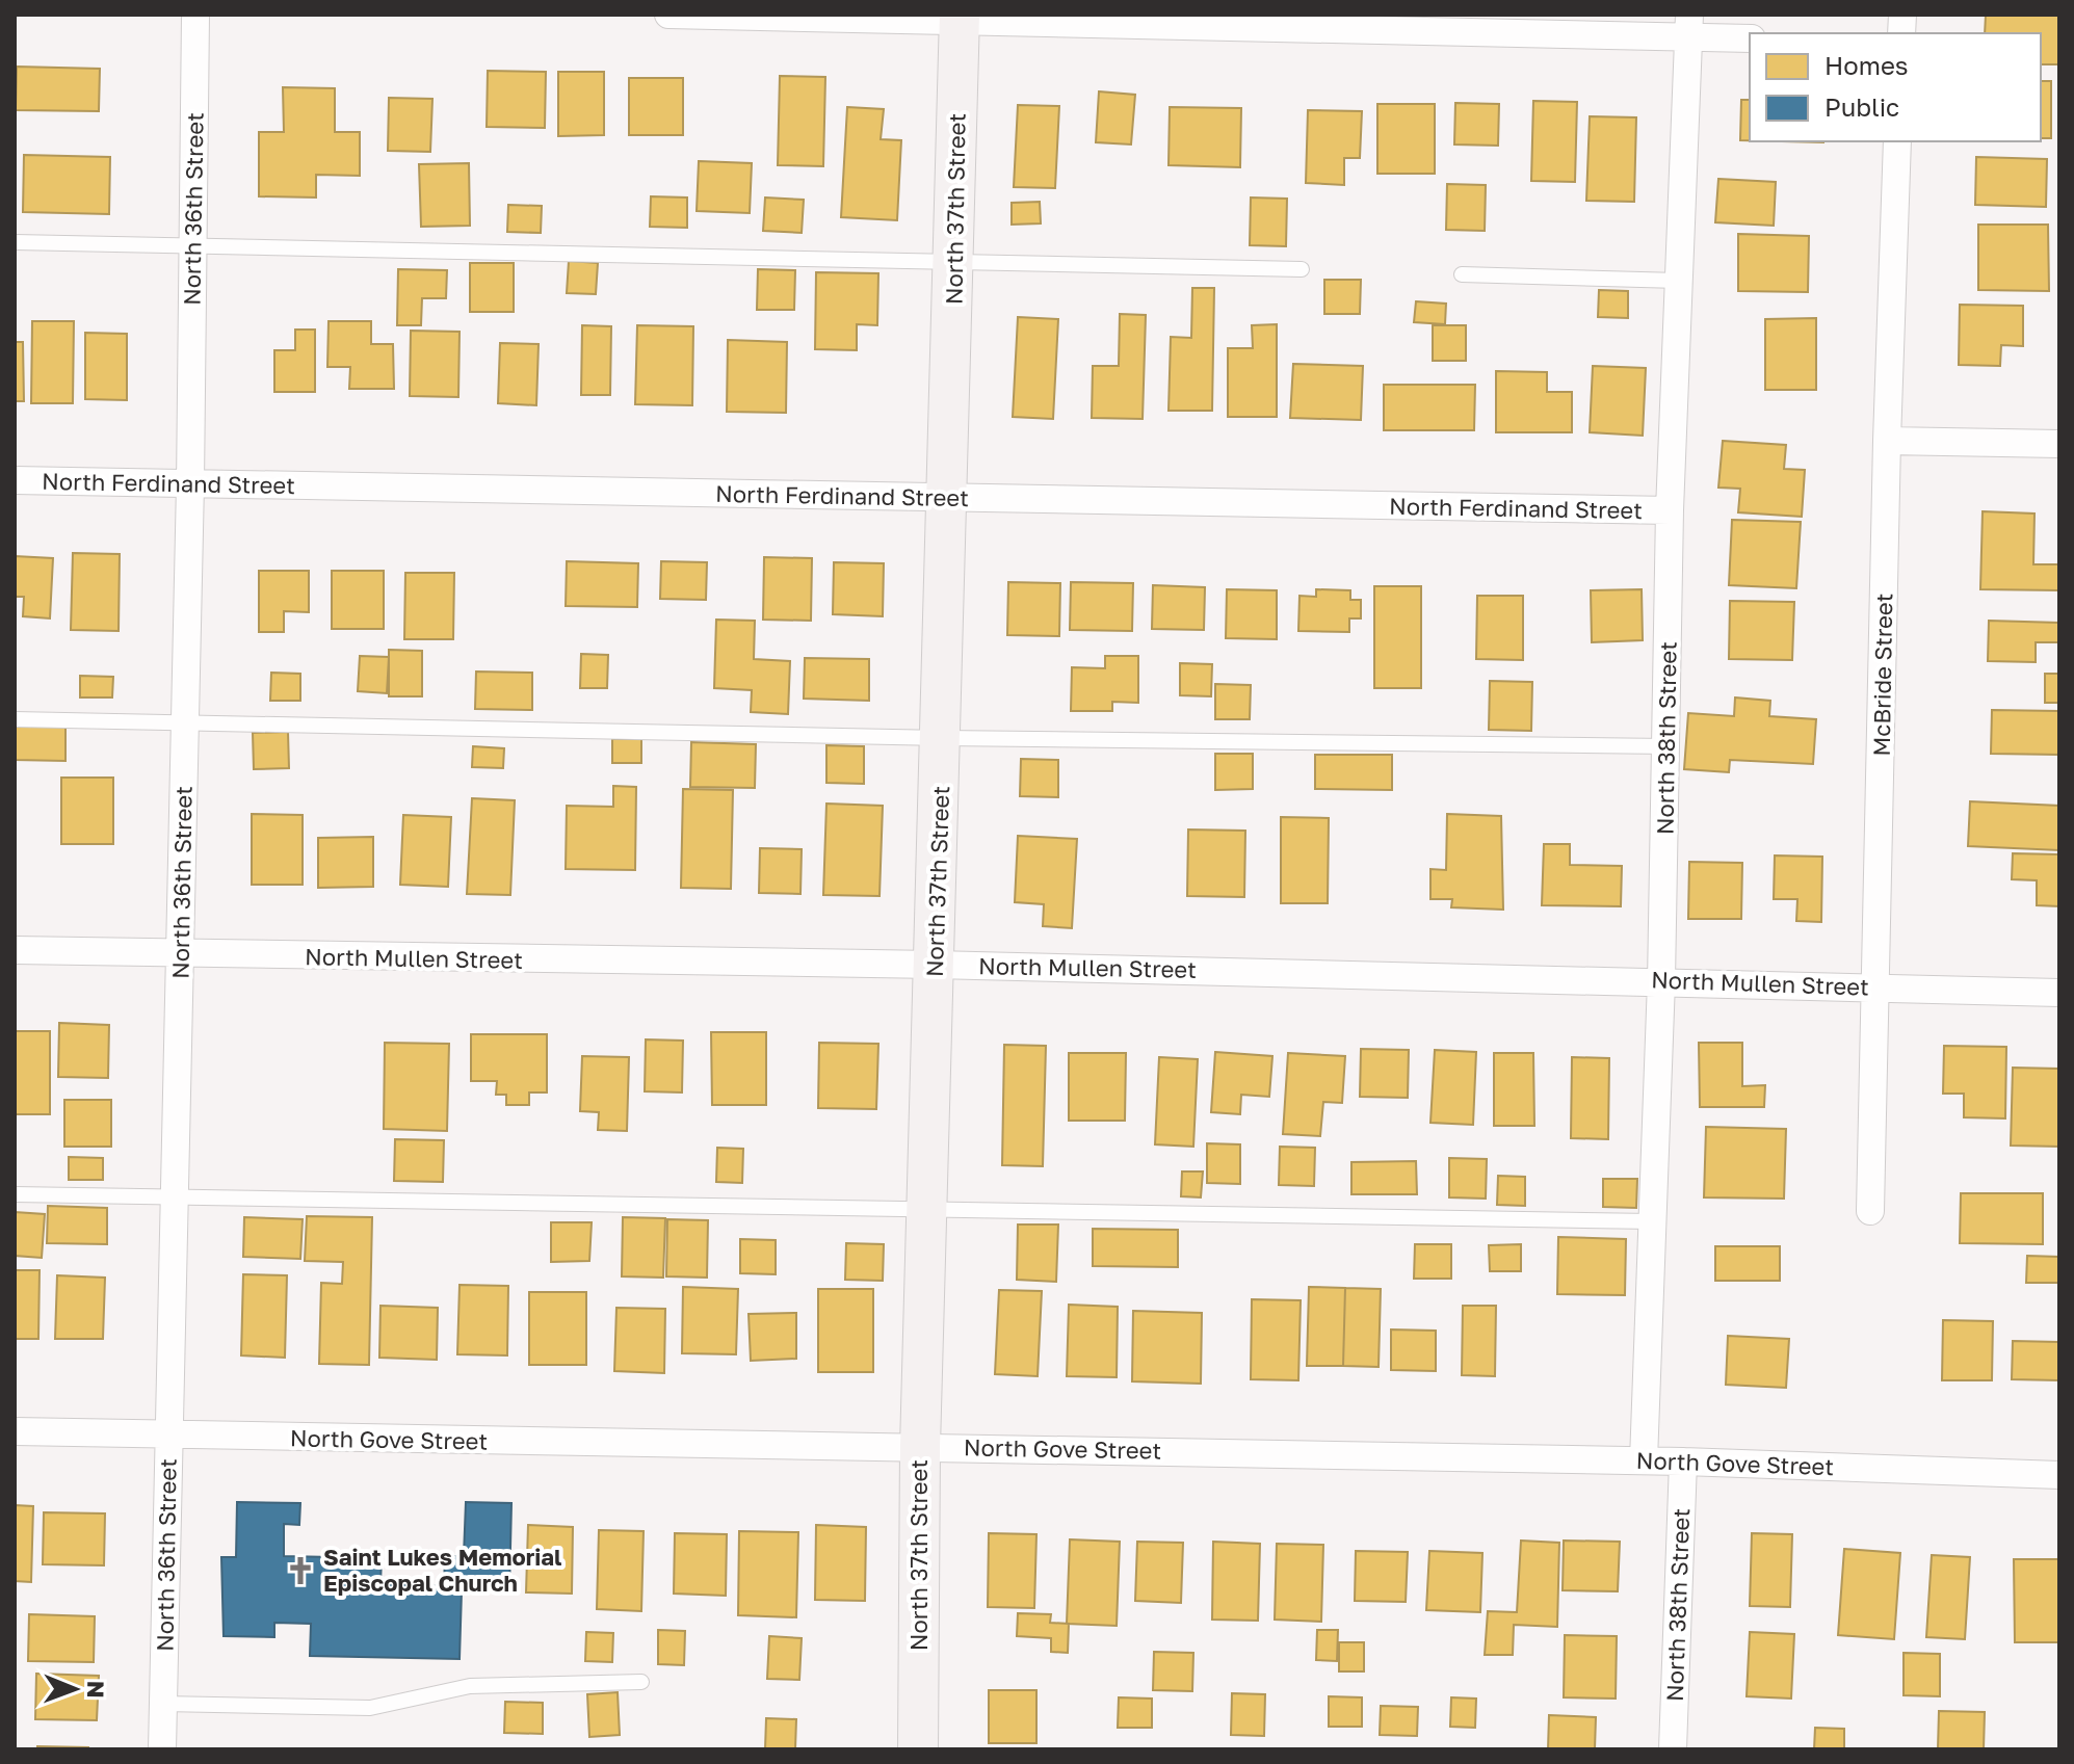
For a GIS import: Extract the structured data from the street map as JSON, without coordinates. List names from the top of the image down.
{
  "streets": {
    "street": [
      "North 36th Street",
      "North 37th Street",
      "North Ferdinand Street",
      "McBride Street",
      "North 38th Street",
      "North Mullen Street",
      "North Gove Street"
    ]
  },
  "crossings": [
    ["North 36th Street", "North Ferdinand Street"],
    ["North 36th Street", "North Mullen Street"],
    ["North 36th Street", "North Gove Street"],
    ["North 37th Street", "North Ferdinand Street"],
    ["North 37th Street", "North Mullen Street"],
    ["North 37th Street", "North Gove Street"],
    ["North Ferdinand Street", "North 38th Street"],
    ["McBride Street", "North Mullen Street"],
    ["North 38th Street", "North Mullen Street"],
    ["North 38th Street", "North Gove Street"]
  ],
  "places": {
    "church": ["Saint Lukes Memorial Episcopal Church"]
  },
  "legend": ["Homes", "Public"],
  "north": "right"
}
